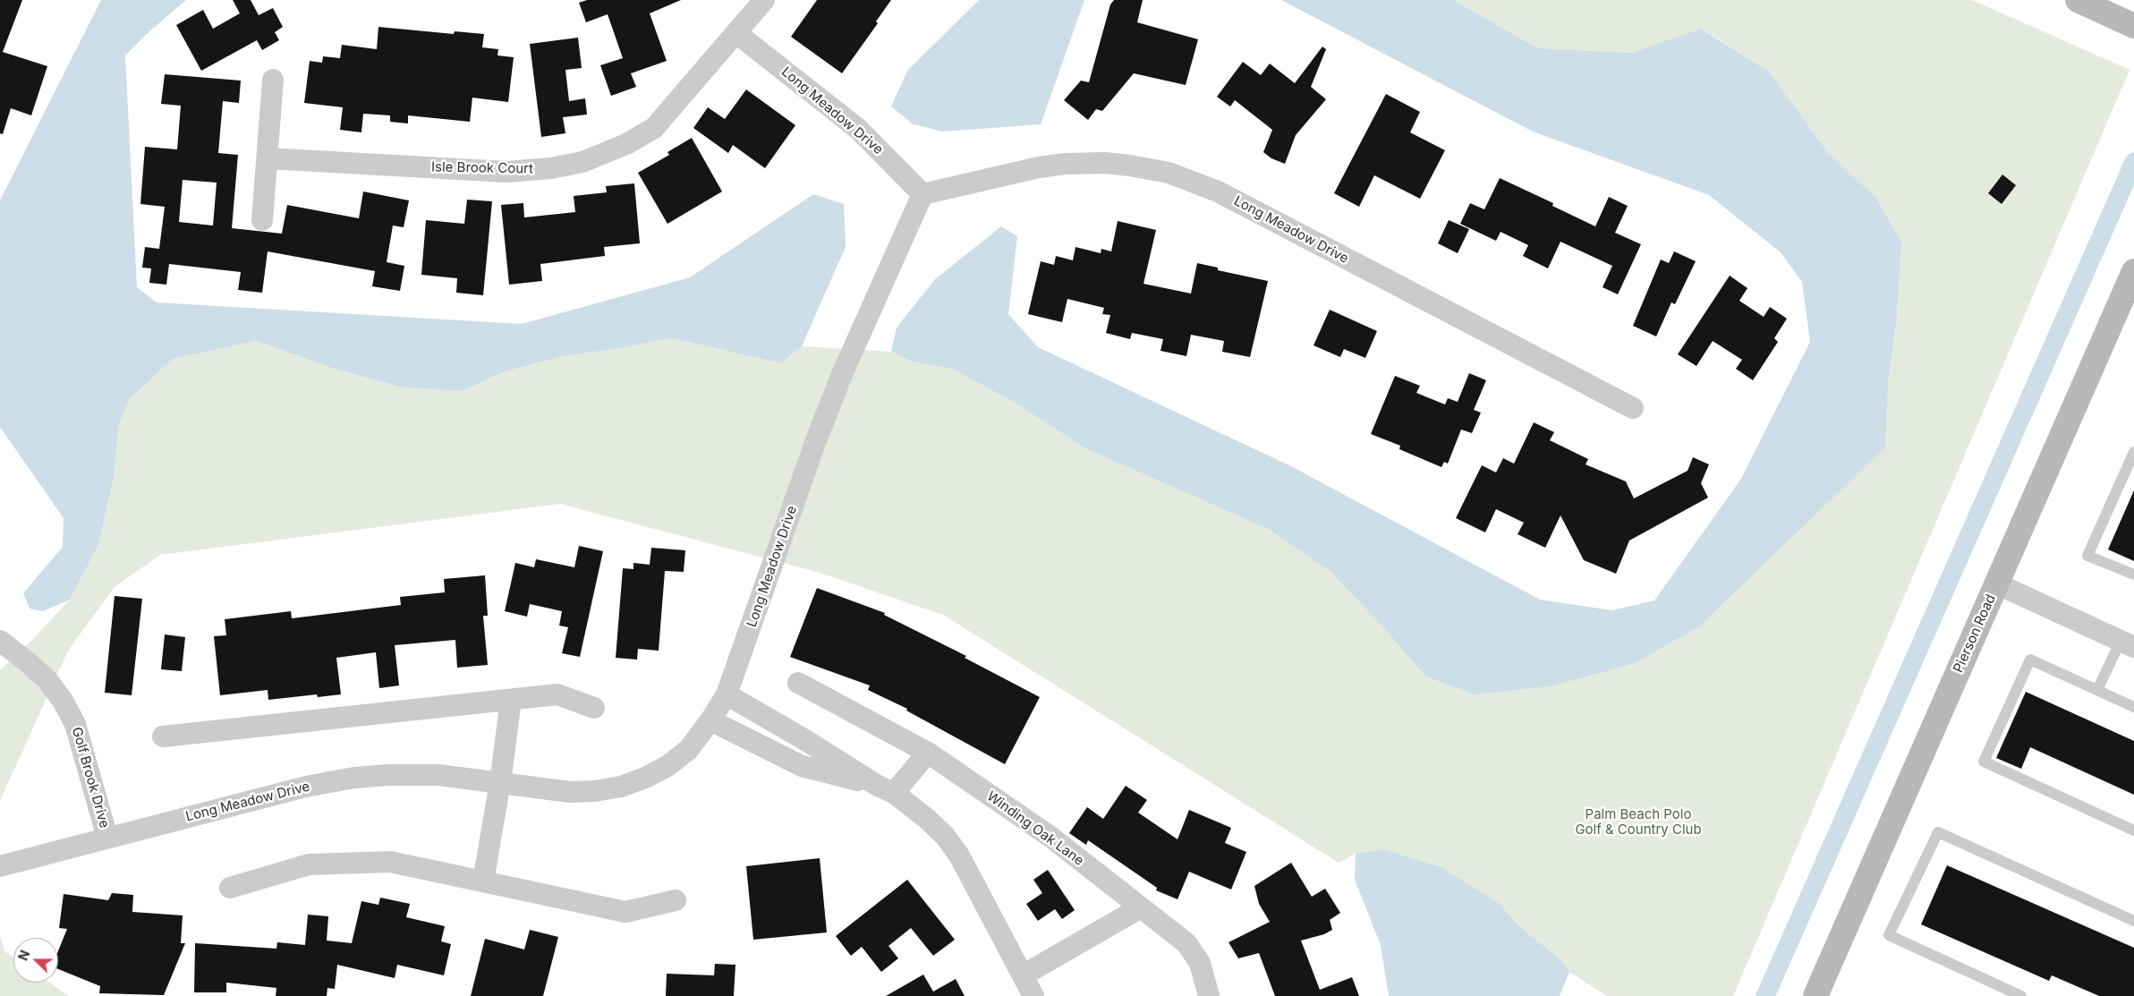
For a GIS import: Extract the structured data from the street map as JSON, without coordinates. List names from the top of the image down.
{
  "streets": {
    "street": [
      "Long Meadow Drive",
      "Isle Brook Court",
      "Pierson Road",
      "Golf Brook Drive",
      "Winding Oak Lane"
    ]
  },
  "crossings": [
    ["Long Meadow Drive", "Isle Brook Court"],
    ["Long Meadow Drive", "Golf Brook Drive"]
  ],
  "parks": ["Palm Beach Polo Golf & Country Club"],
  "north": "left"
}
